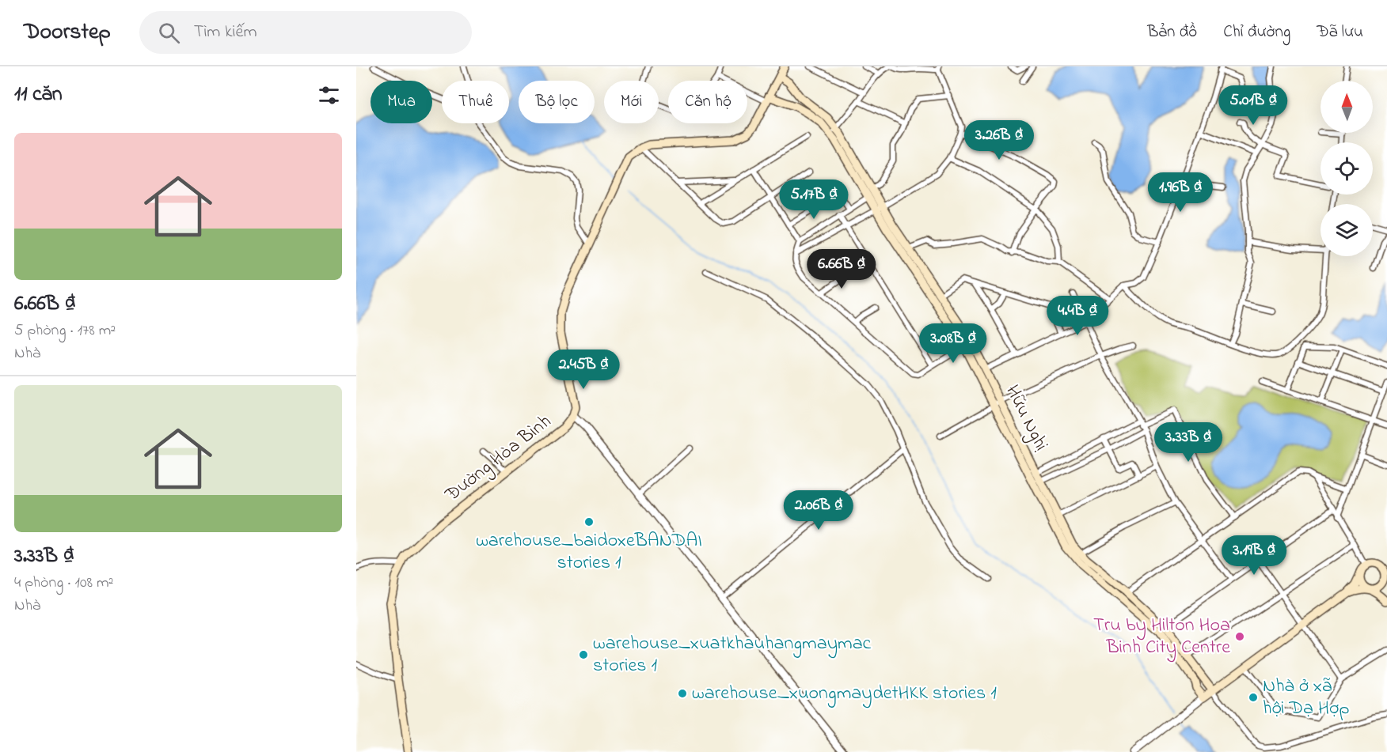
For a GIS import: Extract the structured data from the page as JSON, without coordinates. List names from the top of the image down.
{
  "streets": {
    "main road": ["Hữu Nghị", "Đường Hòa Bình"]
  },
  "places": [
    "warehouse_baidoxeBANDAI stories 1",
    "Tru by Hilton Hoa Binh City Centre",
    "warehouse_xuatkhauhangmaymac stories 1",
    "warehouse_xuongmaydetHKK stories 1",
    "Nhà ở xã hội Dạ Hợp"
  ],
  "north": "top",
  "page": {
    "header": "Doorstep",
    "search": "Tìm kiếm",
    "nav": ["Bản đồ", "Chỉ đường", "Đã lưu"],
    "heading": "11 căn",
    "chip": [
      "Mua",
      "Thuê",
      "Bộ lọc",
      "Mới",
      "Căn hộ"
    ],
    "price": [
      "5.01B ₫",
      "3.26B ₫",
      "1.96B ₫",
      "5.17B ₫",
      "6.66B ₫",
      "4.4B ₫",
      "3.08B ₫",
      "2.45B ₫",
      "3.33B ₫",
      "2.06B ₫",
      "3.19B ₫"
    ],
    "list": [
      {
        "name": "6.66B ₫",
        "note": "5 phòng · 178 m² · Nhà"
      },
      {
        "name": "3.33B ₫",
        "note": "4 phòng · 108 m² · Nhà"
      }
    ]
  }
}
